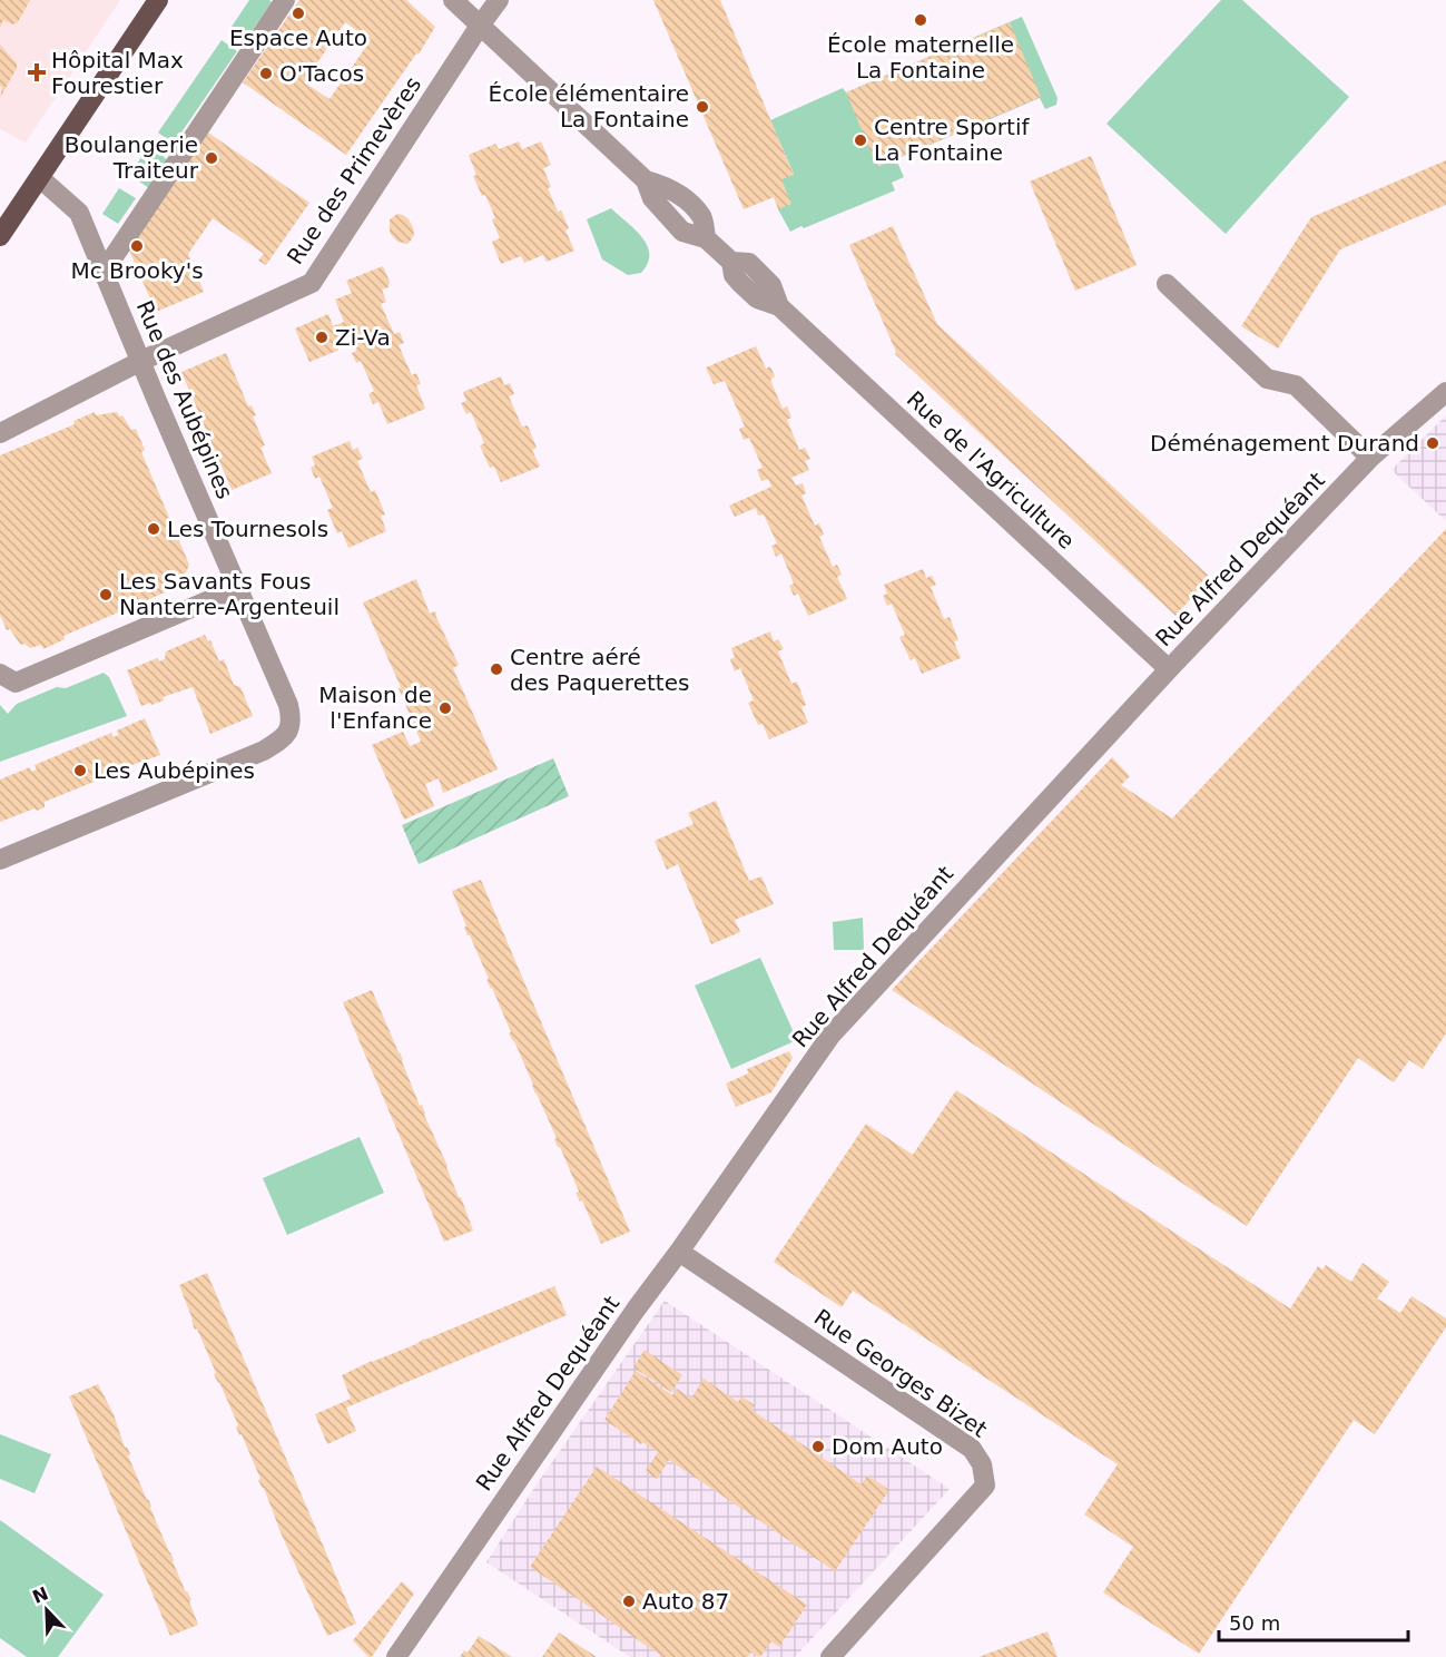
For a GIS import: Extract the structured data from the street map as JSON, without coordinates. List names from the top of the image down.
{
  "streets": {
    "street": [
      "Rue des Primevères",
      "Rue des Aubépines",
      "Rue de l'Agriculture",
      "Rue Alfred Dequéant",
      "Rue Georges Bizet"
    ]
  },
  "crossings": [
    ["Rue des Primevères", "Rue des Aubépines"],
    ["Rue des Primevères", "Rue de l'Agriculture"],
    ["Rue de l'Agriculture", "Rue Alfred Dequéant"],
    ["Rue Alfred Dequéant", "Rue Georges Bizet"]
  ],
  "places": {
    "other": [
      "Espace Auto",
      "École maternelle La Fontaine",
      "O'Tacos",
      "École élémentaire La Fontaine",
      "Centre Sportif La Fontaine",
      "Boulangerie Traiteur",
      "Mc Brooky's",
      "Zi-Va",
      "Déménagement Durand",
      "Les Tournesols",
      "Les Savants Fous Nanterre-Argenteuil",
      "Centre aéré des Paquerettes",
      "Maison de l'Enfance",
      "Les Aubépines",
      "Dom Auto",
      "Auto 87"
    ],
    "health": ["Hôpital Max Fourestier"]
  },
  "scale_bar": "50 m",
  "north": "top left"
}
